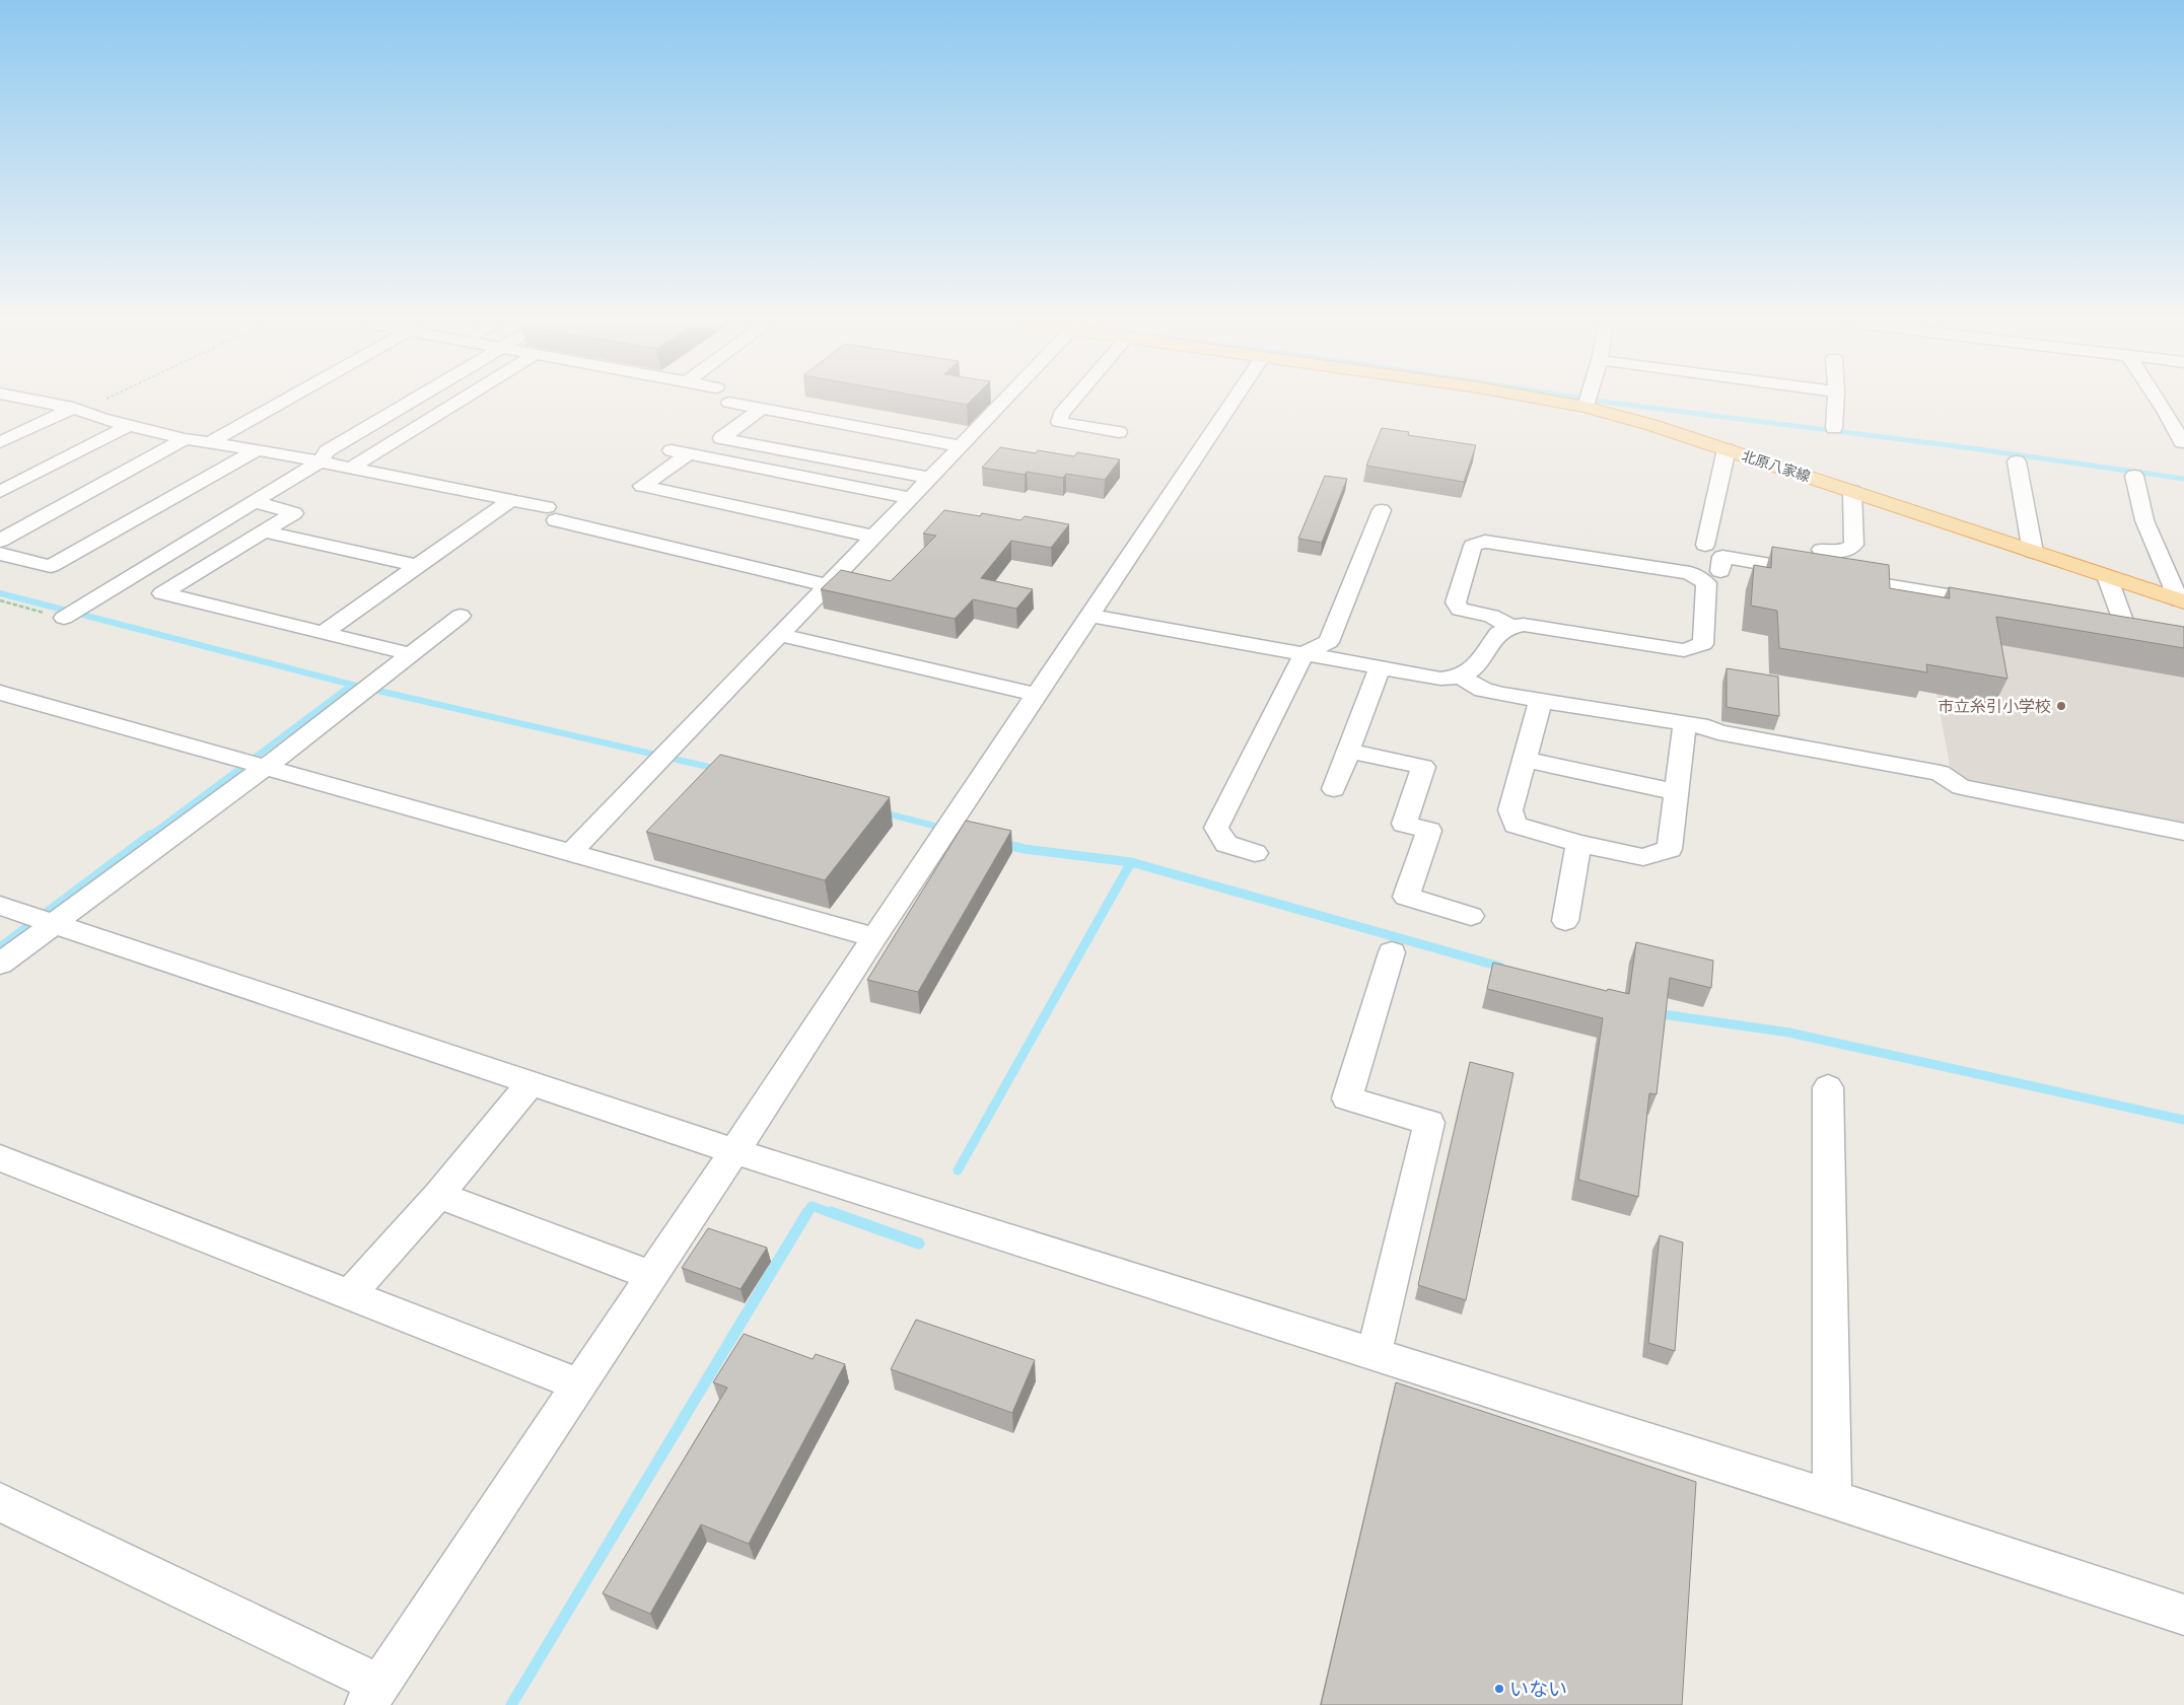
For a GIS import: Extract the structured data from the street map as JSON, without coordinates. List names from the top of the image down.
{
  "streets": {
    "main road": ["北原八家線"]
  },
  "places": ["市立糸引小学校", "いない"]
}
